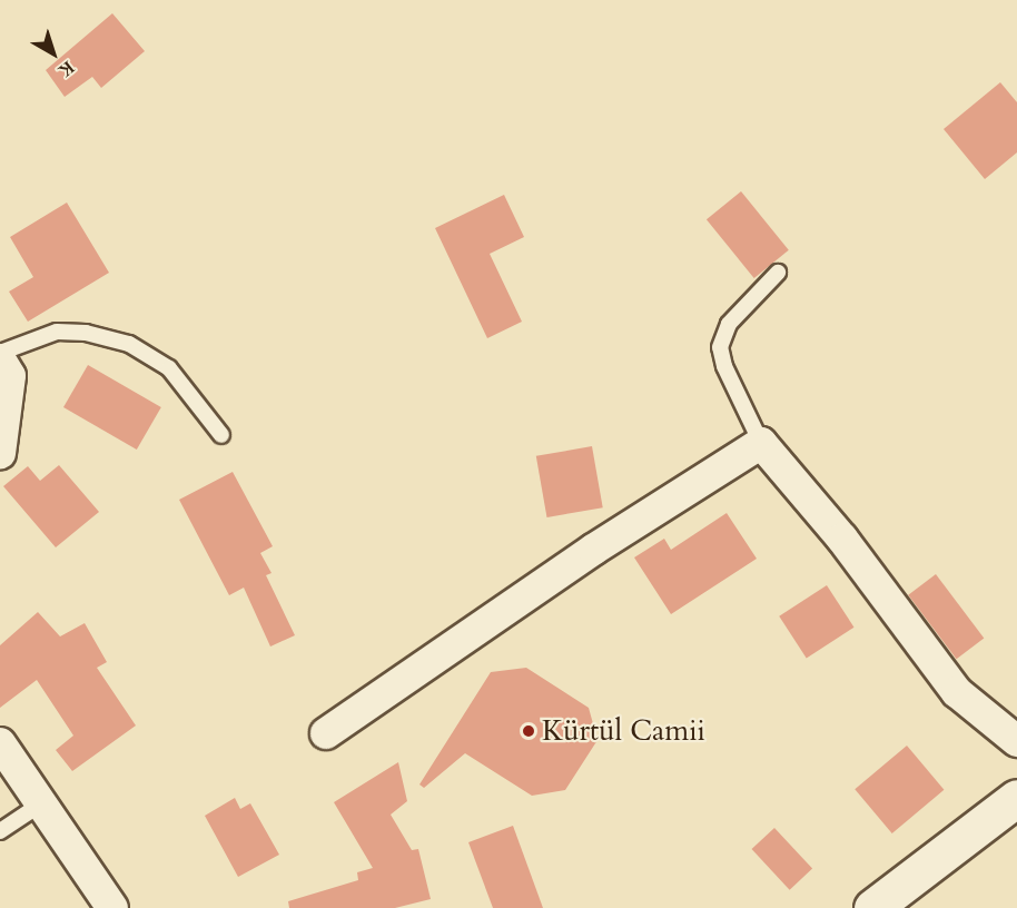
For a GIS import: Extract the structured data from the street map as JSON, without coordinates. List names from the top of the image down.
{
  "places": ["Kürtül Camii"],
  "north": "bottom right"
}
